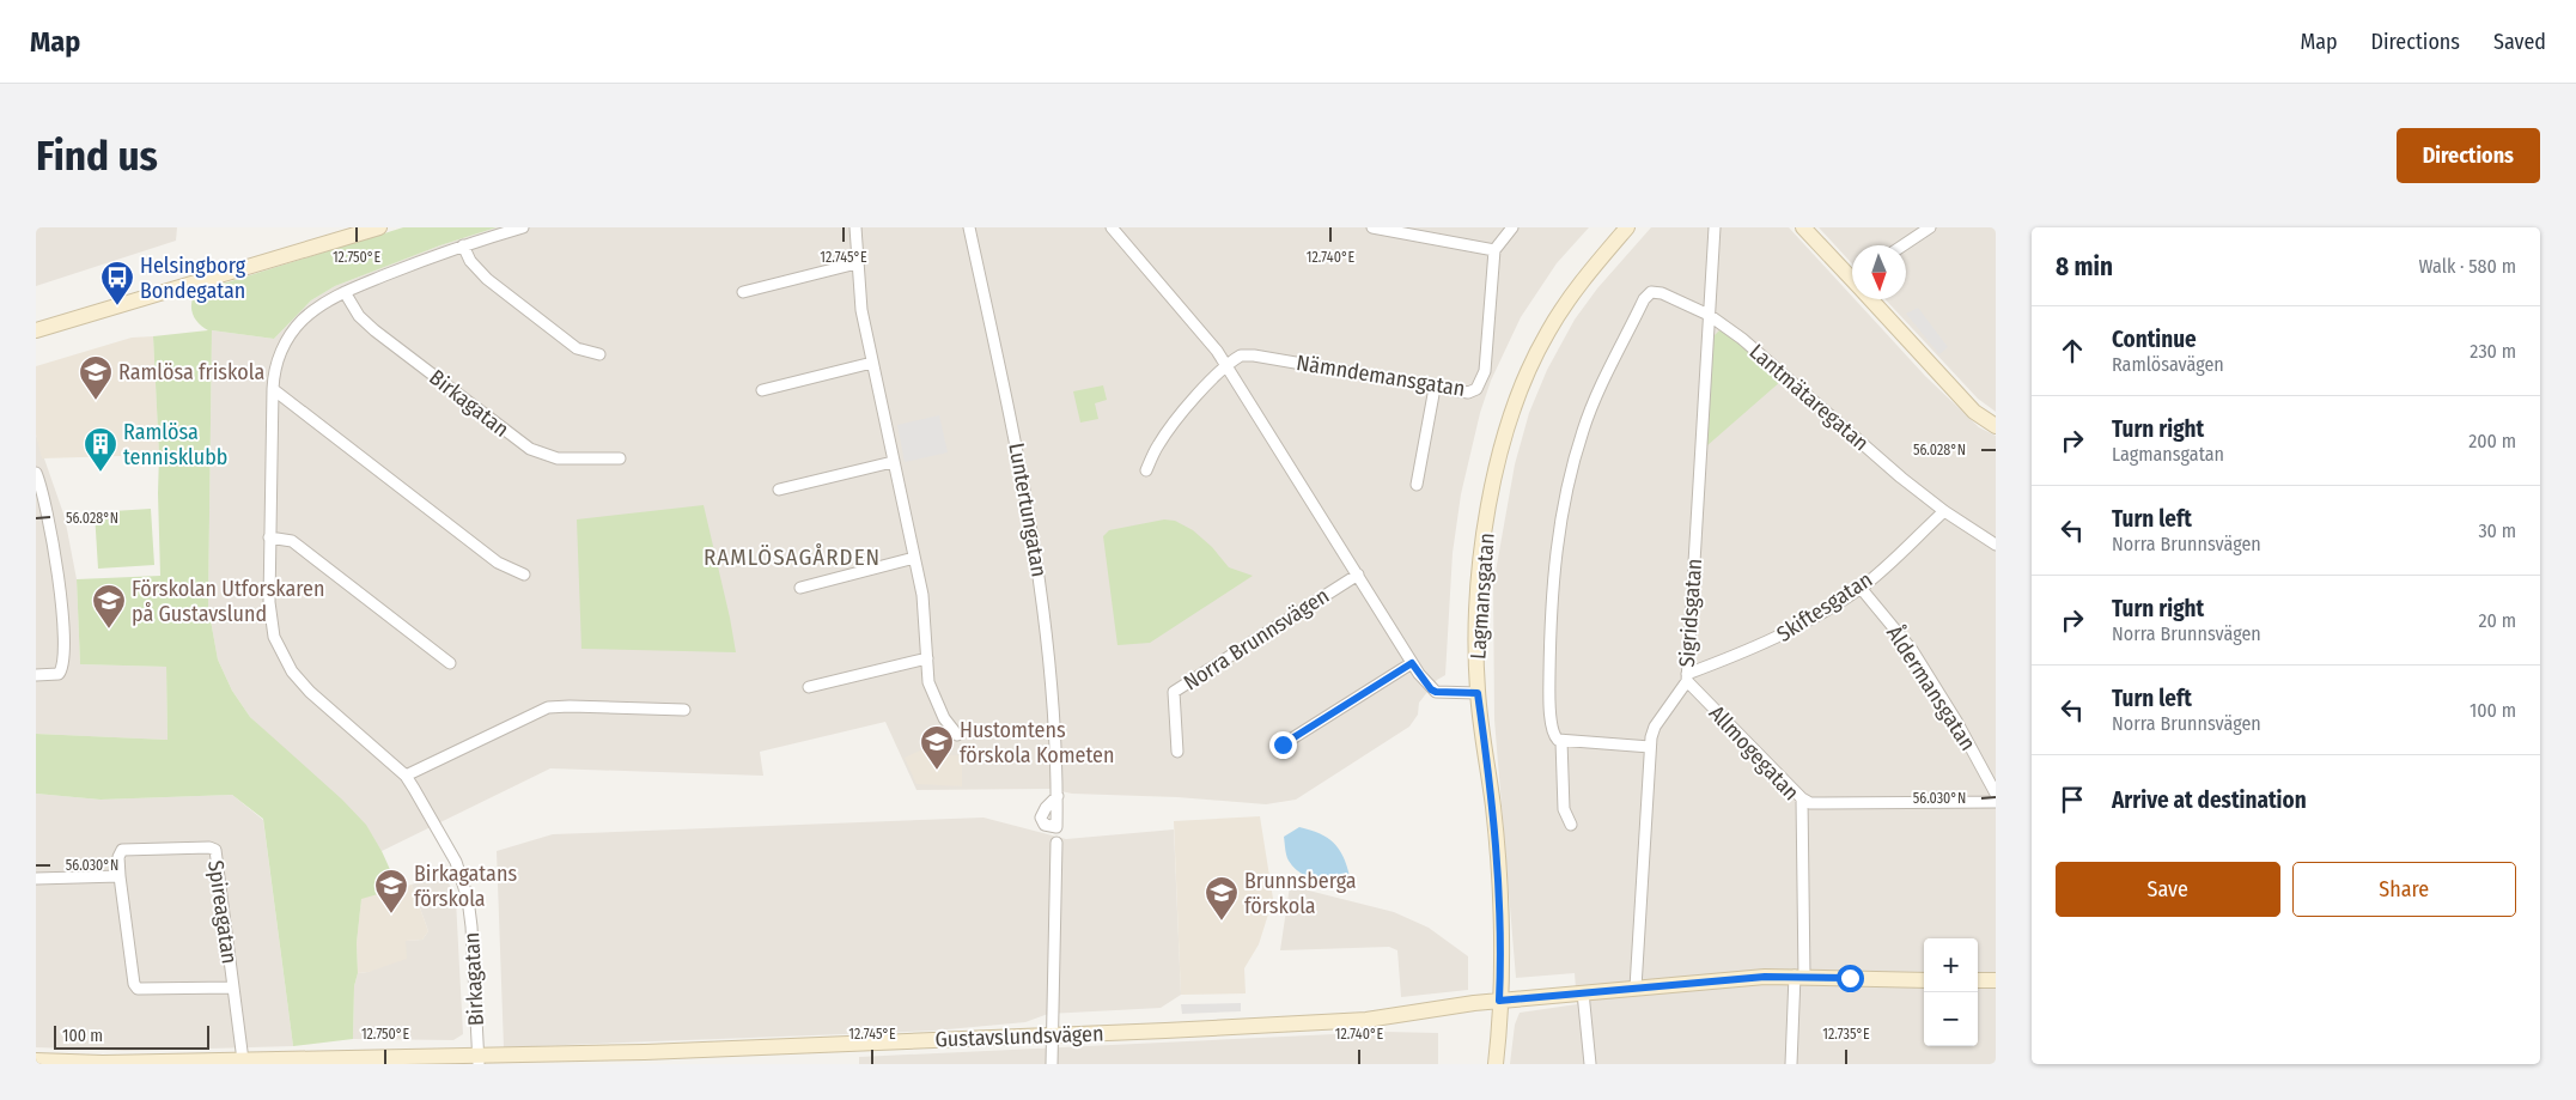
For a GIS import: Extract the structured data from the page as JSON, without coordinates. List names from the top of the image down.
{
  "streets": {
    "street": [
      "Nämndemansgatan",
      "Lantmätaregatan",
      "Birkagatan",
      "Luntertungatan",
      "Lagmansgatan",
      "Skiftesgatan",
      "Sigridsgatan",
      "Norra Brunnsvägen",
      "Åldermansgatan",
      "Allmogegatan",
      "Spireagatan",
      "Gustavslundsvägen"
    ]
  },
  "crossings": [
    ["Lantmätaregatan", "Skiftesgatan"],
    ["Lantmätaregatan", "Sigridsgatan"],
    ["Birkagatan", "Gustavslundsvägen"],
    ["Lagmansgatan", "Gustavslundsvägen"],
    ["Skiftesgatan", "Sigridsgatan"],
    ["Skiftesgatan", "Åldermansgatan"],
    ["Skiftesgatan", "Allmogegatan"],
    ["Sigridsgatan", "Allmogegatan"],
    ["Sigridsgatan", "Gustavslundsvägen"],
    ["Allmogegatan", "Gustavslundsvägen"],
    ["Spireagatan", "Gustavslundsvägen"]
  ],
  "districts": ["RAMLÖSAGÅRDEN"],
  "places": {
    "bus stop": ["Helsingborg Bondegatan"],
    "school or university": [
      "Ramlösa friskola",
      "Förskolan Utforskaren på Gustavslund",
      "Hustomtens förskola Kometen",
      "Birkagatans förskola",
      "Brunnsberga förskola"
    ],
    "building": ["Ramlösa tennisklubb"]
  },
  "scale_bar": "100 m",
  "north": "bottom",
  "page": {
    "header": "Map",
    "nav": ["Map", "Directions", "Saved"],
    "buttons": [
      "Directions",
      ["Save", "Share"]
    ],
    "title": "Find us",
    "heading": ["8 min", "Walk · 580 m"],
    "list": [
      ["Continue", "Ramlösavägen", "230 m"],
      ["Turn right", "Lagmansgatan", "200 m"],
      ["Turn left", "Norra Brunnsvägen", "30 m"],
      ["Turn right", "Norra Brunnsvägen", "20 m"],
      ["Turn left", "Norra Brunnsvägen", "100 m"],
      "Arrive at destination"
    ],
    "map_buttons": ["+", "−"],
    "scale": "100 m"
  },
  "coordinates": [
    "12.750°E",
    "12.745°E",
    "12.740°E",
    "56.028°N",
    "56.030°N",
    "12.735°E"
  ]
}
